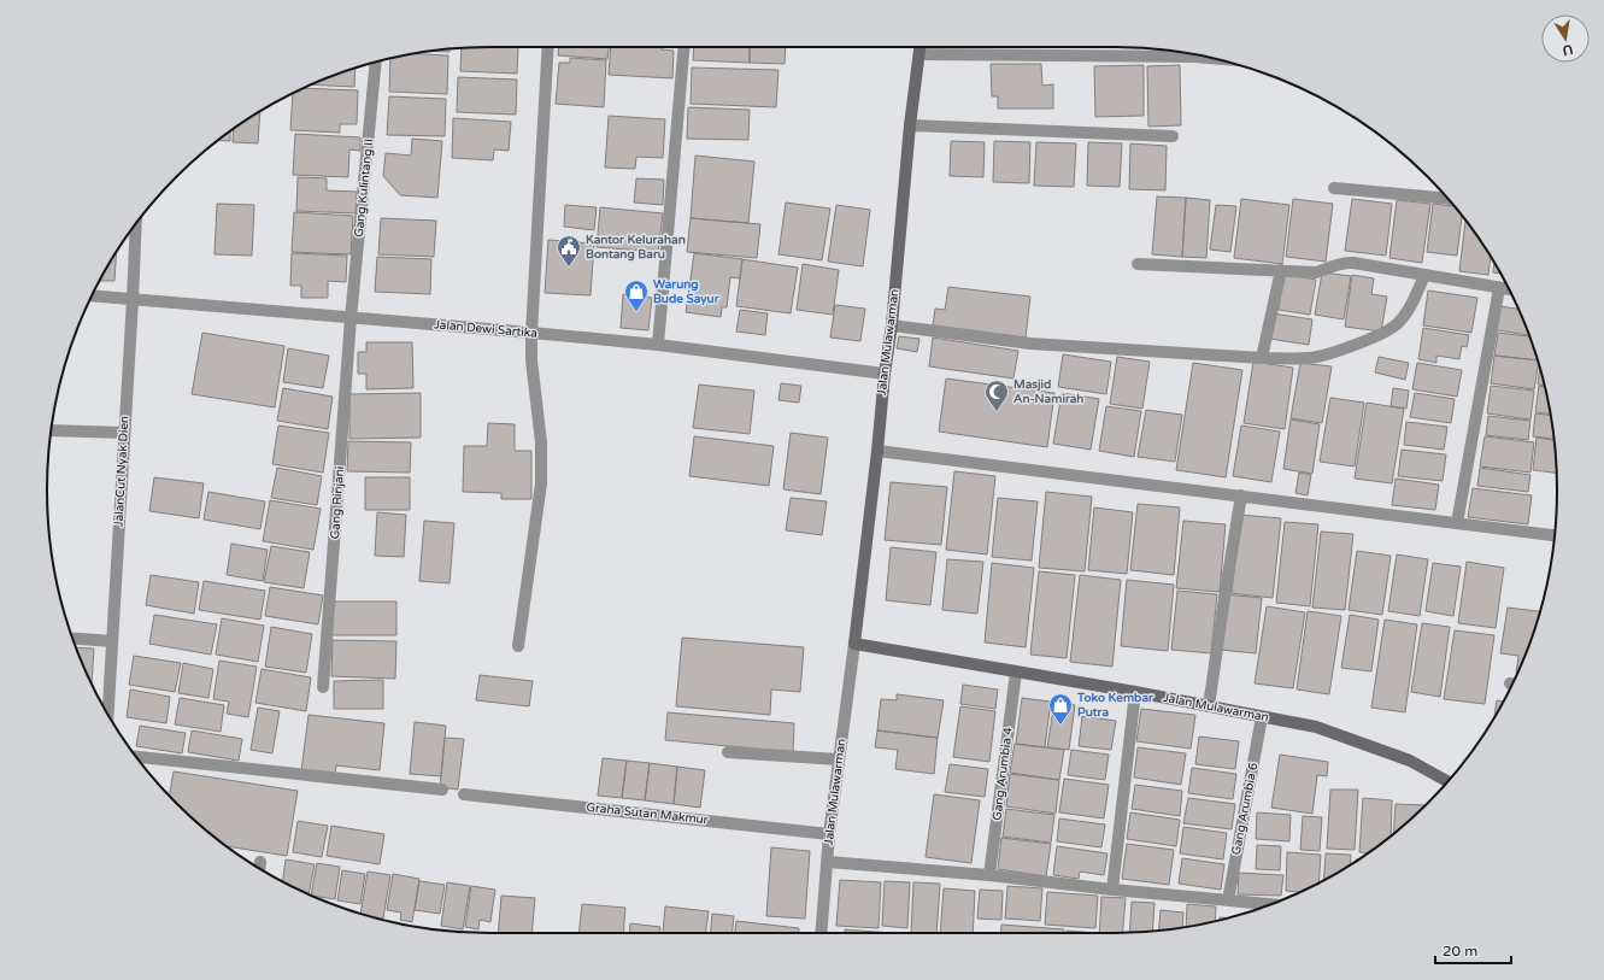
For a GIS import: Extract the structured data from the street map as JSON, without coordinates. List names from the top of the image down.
{
  "streets": {
    "street": [
      "Gang Kulintang II",
      "Jalan Dewi Sartika",
      "Jalan Mulawarman",
      "JalanCut Nyak Dien",
      "Gang Rinjani",
      "Gang Arumbia 4",
      "Gang Arumbia 6",
      "Graha Sutan Makmur"
    ]
  },
  "crossings": [
    ["Gang Kulintang II", "Jalan Dewi Sartika"],
    ["Gang Kulintang II", "Gang Rinjani"],
    ["Jalan Dewi Sartika", "Jalan Mulawarman"],
    ["Jalan Dewi Sartika", "JalanCut Nyak Dien"],
    ["Jalan Dewi Sartika", "Gang Rinjani"],
    ["Jalan Mulawarman", "Gang Arumbia 4"],
    ["Jalan Mulawarman", "Gang Arumbia 6"],
    ["Jalan Mulawarman", "Graha Sutan Makmur"]
  ],
  "places": {
    "public building": ["Kantor Kelurahan Bontang Baru"],
    "shop": ["Warung Bude Sayur", "Toko Kembar Putra"],
    "mosque": ["Masjid An-Namirah"]
  },
  "scale_bar": "20 m",
  "north": "bottom"
}
